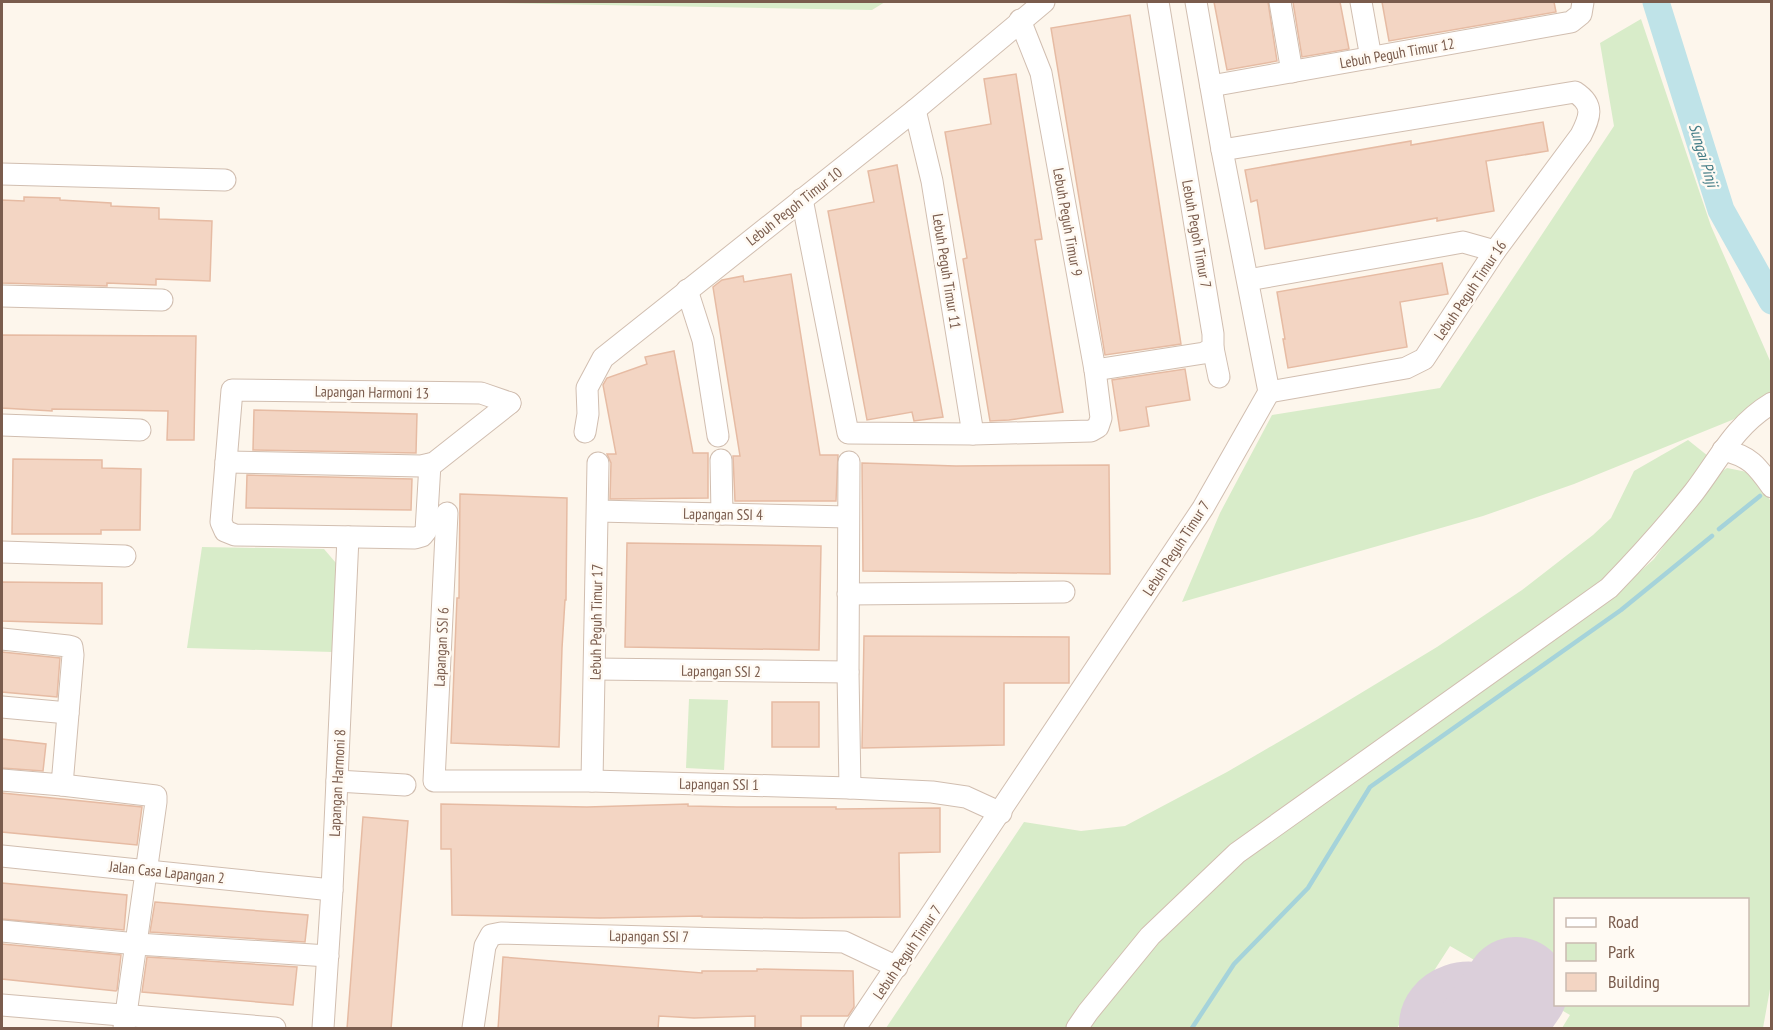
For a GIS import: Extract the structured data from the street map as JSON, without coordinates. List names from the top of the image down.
{
  "streets": {
    "street": [
      "Lebuh Peguh Timur 12",
      "Lebuh Pegoh Timur 10",
      "Lebuh Peguh Timur 9",
      "Lebuh Pegoh Timur 7",
      "Lebuh Peguh Timur 11",
      "Lebuh Peguh Timur 16",
      "Lapangan Harmoni 13",
      "Lapangan SSI 4",
      "Lebuh Peguh Timur 7",
      "Lebuh Peguh Timur 17",
      "Lapangan SSI 6",
      "Lapangan SSI 2",
      "Lapangan Harmoni 8",
      "Lapangan SSI 1",
      "Jalan Casa Lapangan 2",
      "Lapangan SSI 7"
    ]
  },
  "crossings": [
    ["Lebuh Pegoh Timur 10", "Lebuh Peguh Timur 9"],
    ["Lebuh Pegoh Timur 10", "Lebuh Peguh Timur 11"],
    ["Lebuh Peguh Timur 9", "Lebuh Peguh Timur 11"],
    ["Lebuh Peguh Timur 16", "Lebuh Peguh Timur 7"],
    ["Lapangan SSI 4", "Lebuh Peguh Timur 17"],
    ["Lebuh Peguh Timur 7", "Lapangan SSI 1"],
    ["Lebuh Peguh Timur 7", "Lapangan SSI 7"],
    ["Lebuh Peguh Timur 17", "Lapangan SSI 2"],
    ["Lebuh Peguh Timur 17", "Lapangan SSI 1"],
    ["Lapangan SSI 6", "Lapangan SSI 1"],
    ["Lapangan Harmoni 8", "Jalan Casa Lapangan 2"]
  ],
  "water": ["Sungai Pinji"],
  "legend": ["Road", "Park", "Building"]
}
